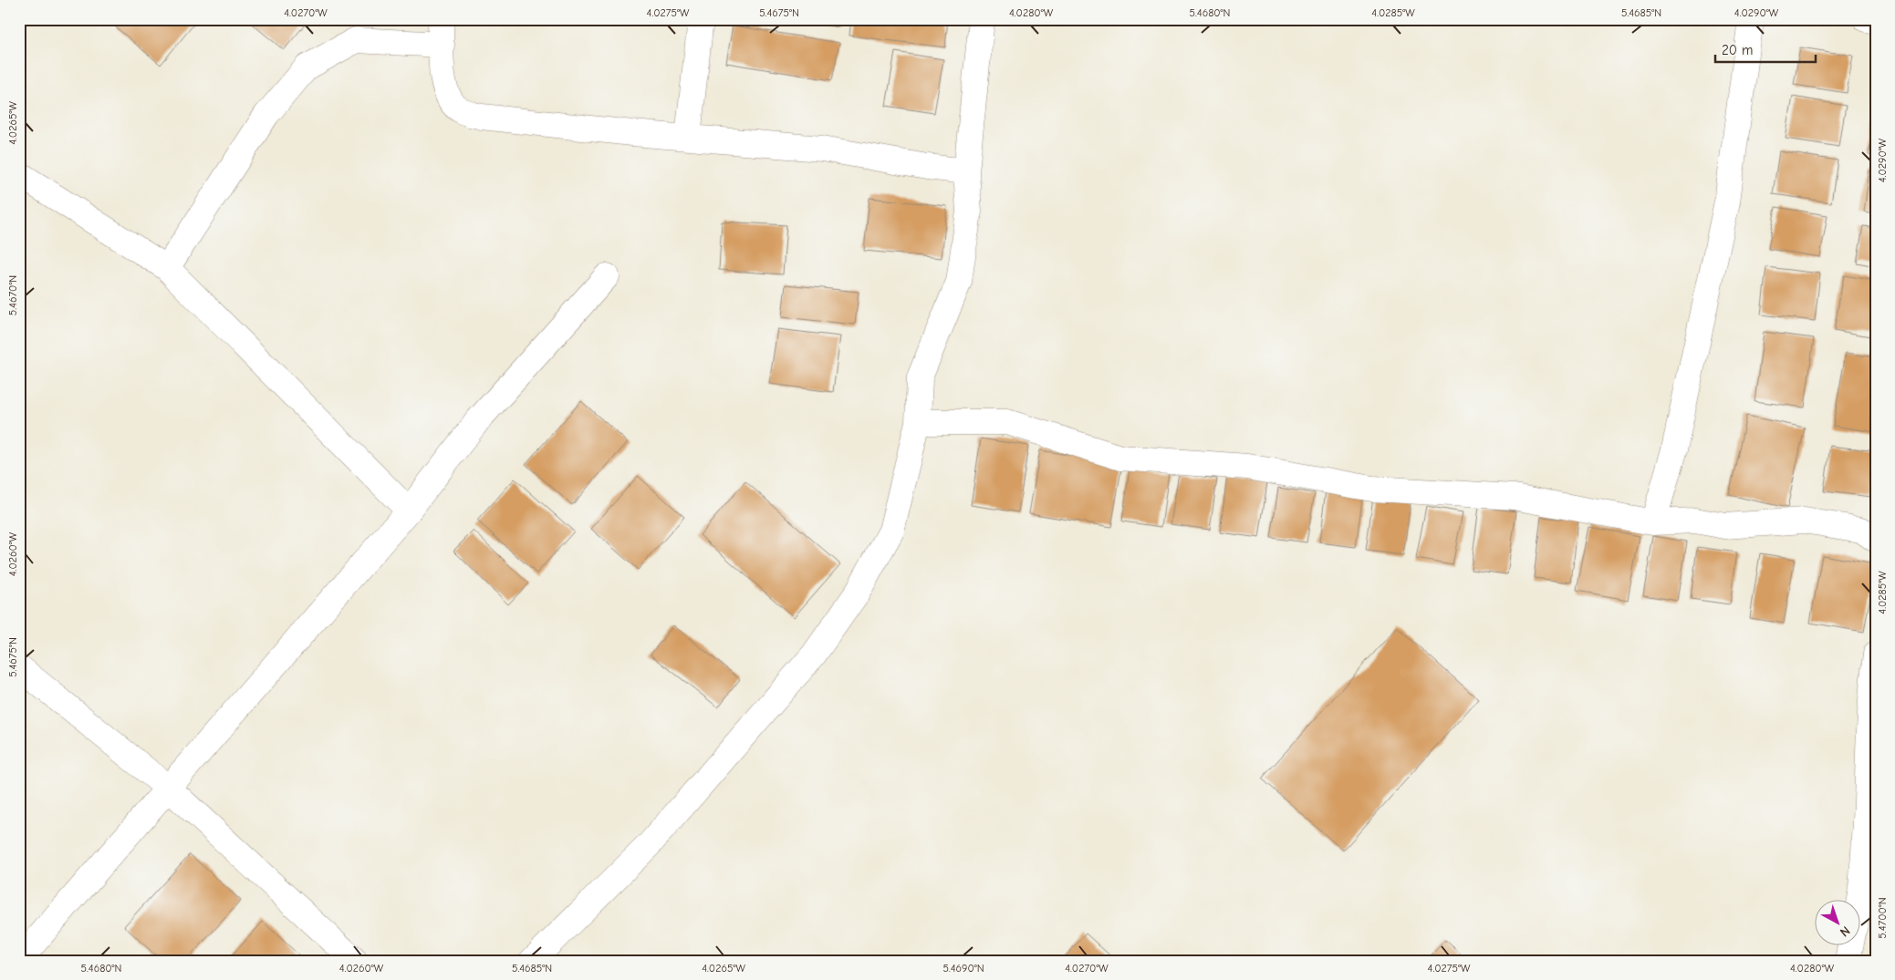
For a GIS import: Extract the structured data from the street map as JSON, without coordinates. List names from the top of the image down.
{
  "scale_bar": "20 m",
  "north": "bottom right",
  "coordinates": [
    "4.0270°W",
    "4.0275°W",
    "5.4675°N",
    "4.0280°W",
    "5.4680°N",
    "4.0285°W",
    "5.4685°N",
    "4.0290°W",
    "4.0265°W",
    "5.4670°N",
    "4.0260°W",
    "5.4700°N",
    "5.4690°N"
  ]
}
